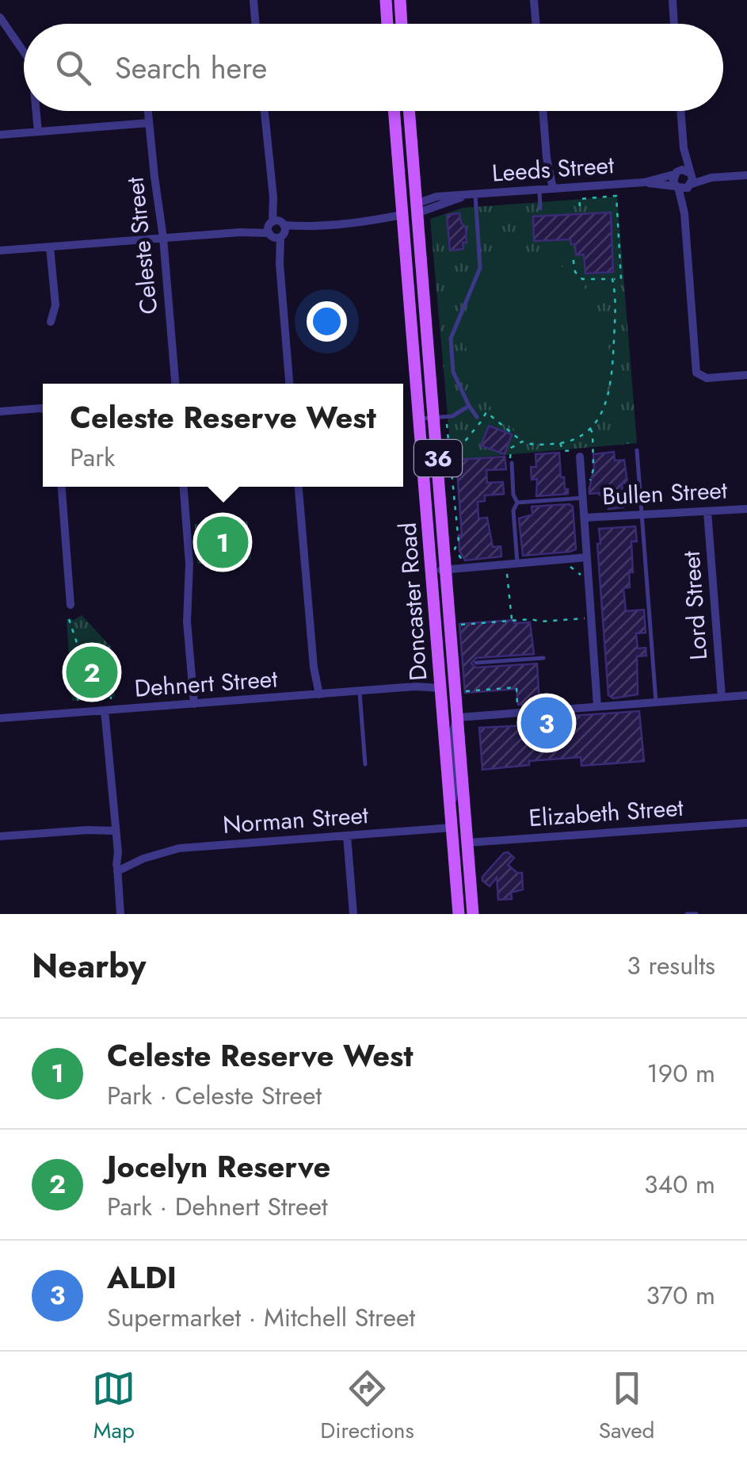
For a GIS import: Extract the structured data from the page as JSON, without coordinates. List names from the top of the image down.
{
  "streets": {
    "main road": ["36", "Doncaster Road"],
    "street": [
      "Leeds Street",
      "Celeste Street",
      "Bullen Street",
      "Lord Street",
      "Dehnert Street",
      "Elizabeth Street",
      "Norman Street"
    ]
  },
  "crossings": [
    ["Leeds Street", "Doncaster Road"],
    ["Bullen Street", "Lord Street"],
    ["Doncaster Road", "Dehnert Street"],
    ["Doncaster Road", "Elizabeth Street"],
    ["Doncaster Road", "Norman Street"]
  ],
  "page": {
    "search": "Search here",
    "popup": ["Celeste Reserve West", "Park"],
    "pins": ["1", "2", "3"],
    "heading": ["Nearby", "3 results"],
    "list": [
      {
        "mark": "1",
        "name": "Celeste Reserve West",
        "note": "Park · Celeste Street",
        "value": "190 m"
      },
      {
        "mark": "2",
        "name": "Jocelyn Reserve",
        "note": "Park · Dehnert Street",
        "value": "340 m"
      },
      {
        "mark": "3",
        "name": "ALDI",
        "note": "Supermarket · Mitchell Street",
        "value": "370 m"
      }
    ],
    "nav": ["Map", "Directions", "Saved"]
  }
}
